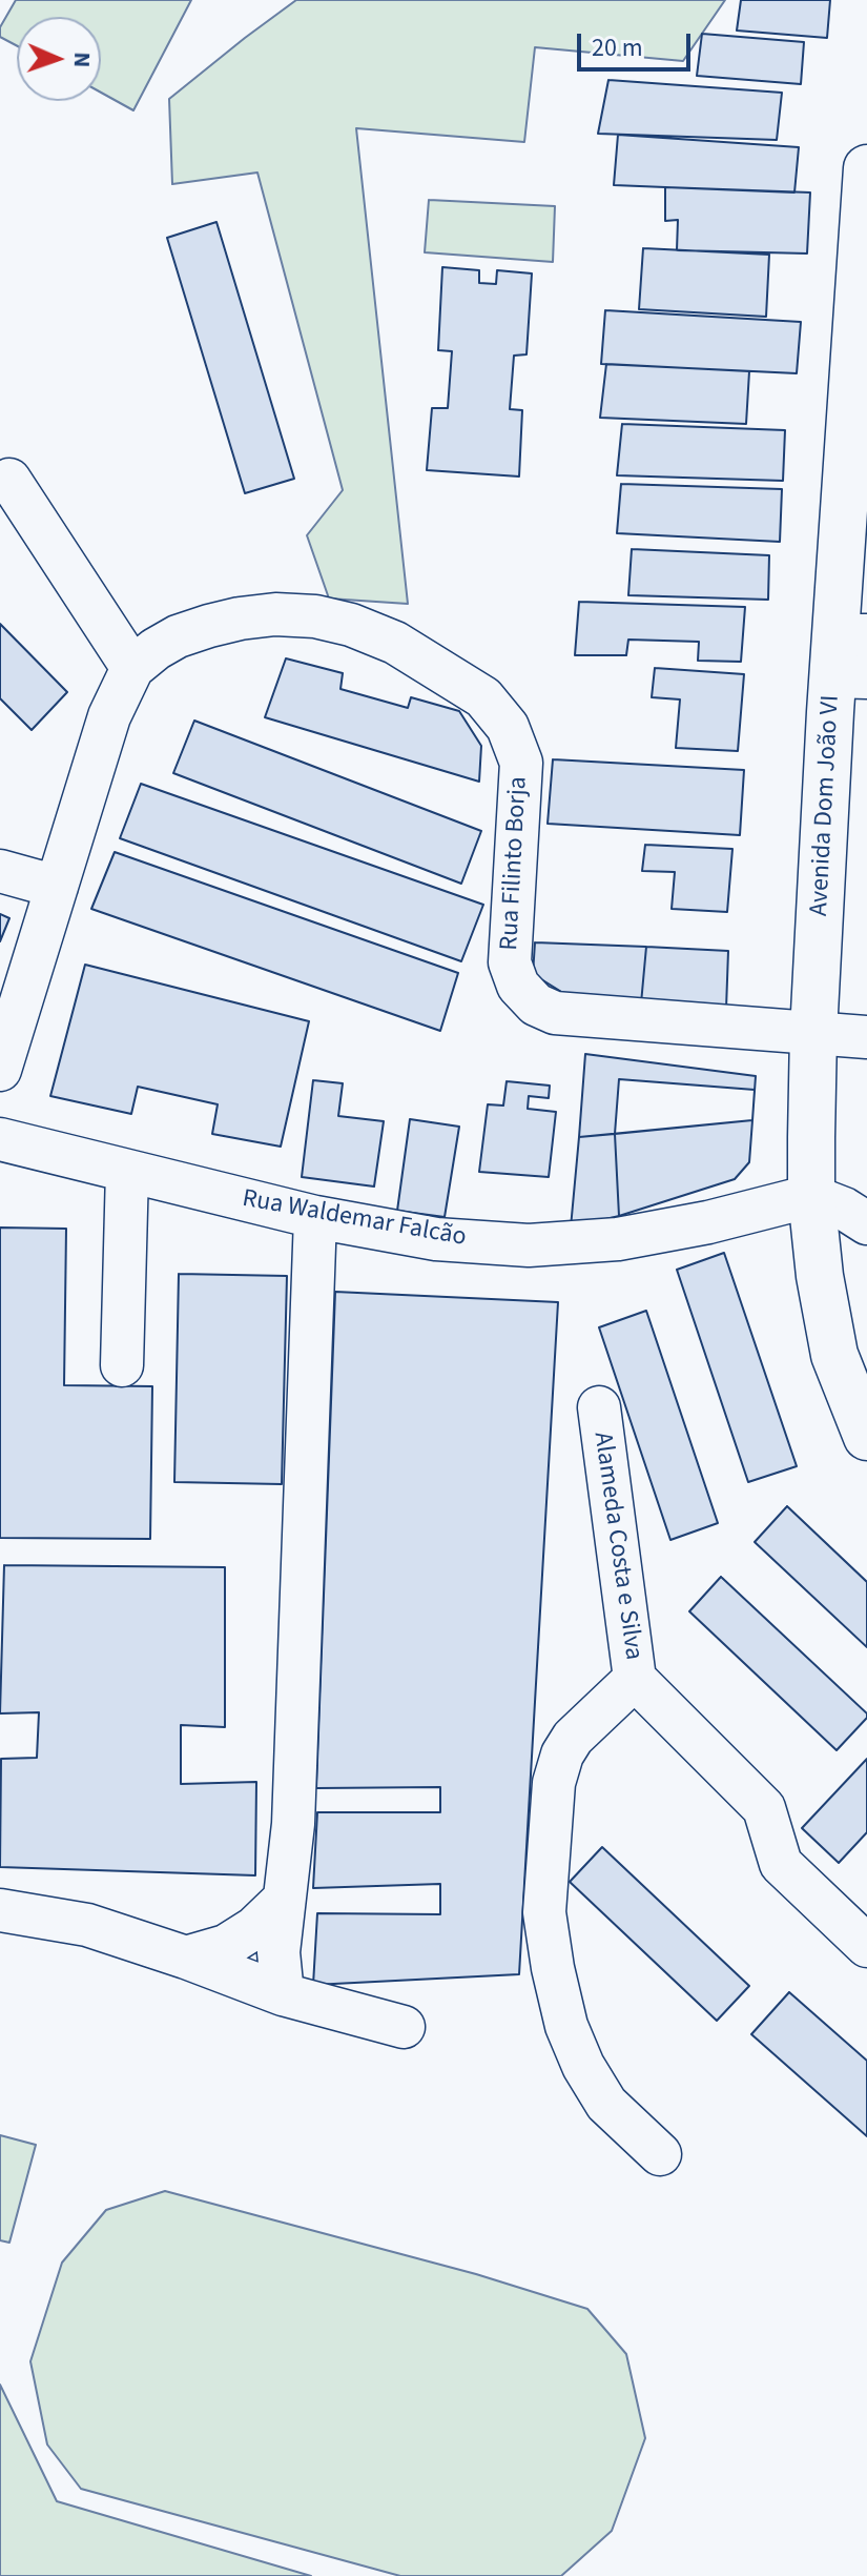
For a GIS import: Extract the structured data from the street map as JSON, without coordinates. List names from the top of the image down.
{
  "streets": {
    "main road": ["Avenida Dom João VI"],
    "street": ["Rua Filinto Borja", "Rua Waldemar Falcão", "Alameda Costa e Silva"]
  },
  "crossings": [
    ["Avenida Dom João VI", "Rua Filinto Borja"],
    ["Avenida Dom João VI", "Rua Waldemar Falcão"]
  ],
  "scale_bar": "20 m",
  "north": "right"
}
